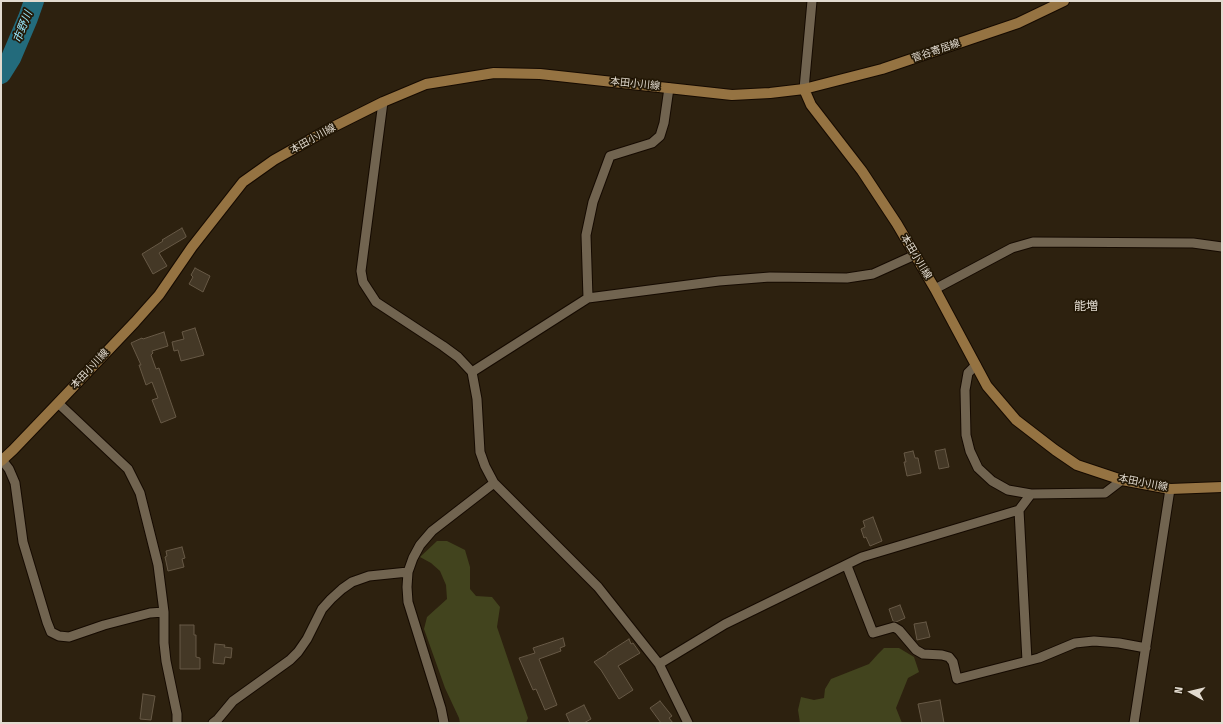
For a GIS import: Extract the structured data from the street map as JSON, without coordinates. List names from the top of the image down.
{
  "streets": {
    "main road": ["菅谷寄居線", "本田小川線"]
  },
  "crossings": [
    ["菅谷寄居線", "本田小川線"]
  ],
  "districts": ["能増"],
  "water": ["市野川"],
  "north": "left"
}
